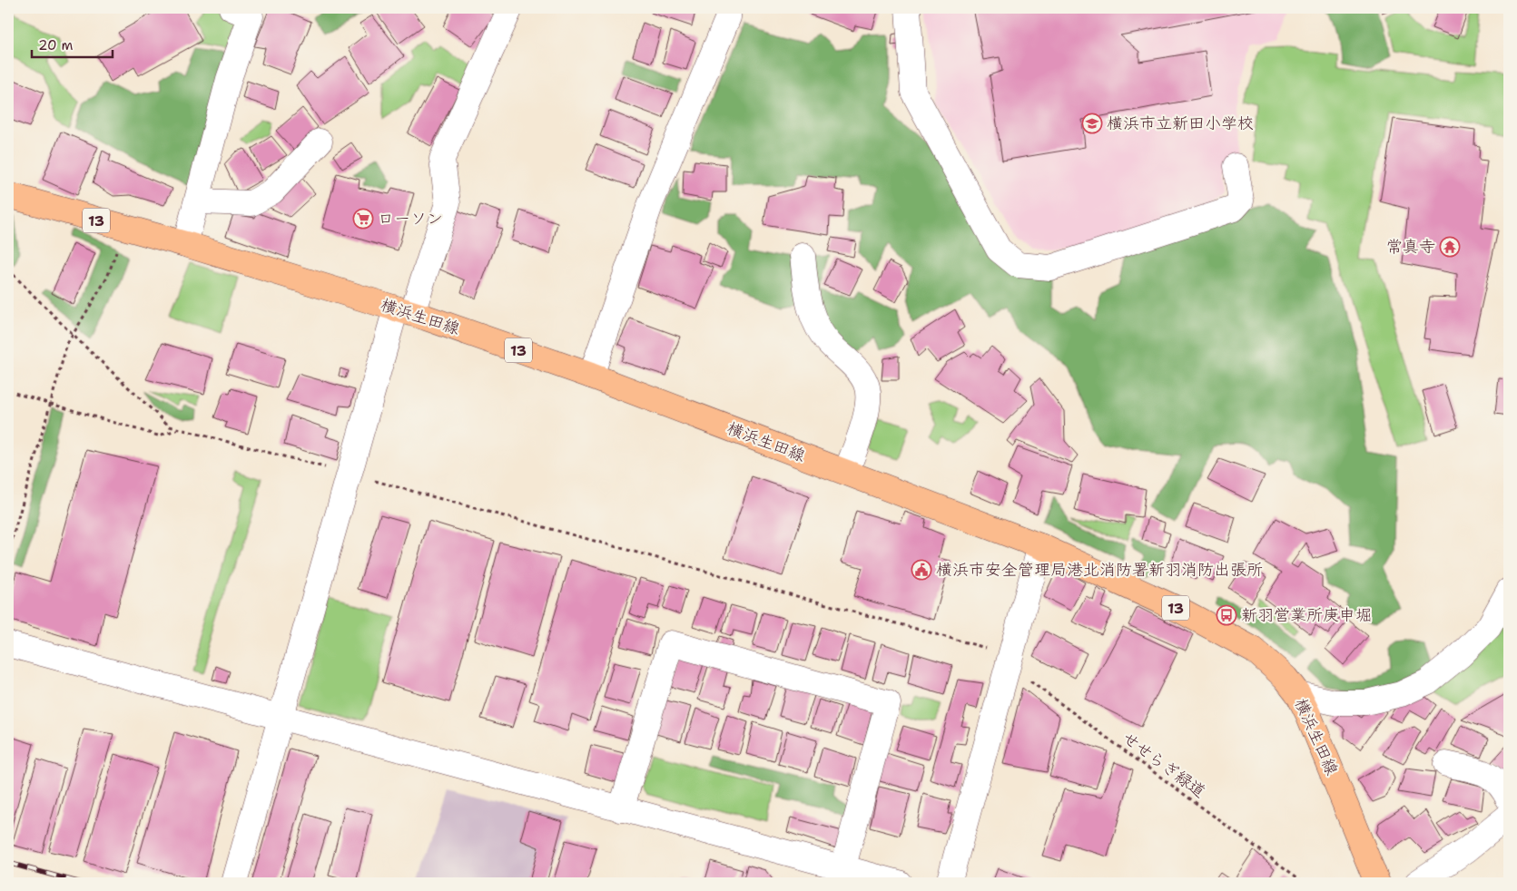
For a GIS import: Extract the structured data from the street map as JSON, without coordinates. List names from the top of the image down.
{
  "streets": {
    "main road": ["13", "横浜生田線"],
    "path": ["せせらぎ緑道"]
  },
  "places": {
    "school or university": ["横浜市立新田小学校"],
    "supermarket": ["ローソン"],
    "temple": ["常真寺"],
    "public building": ["横浜市安全管理局港北消防署新羽消防出張所"],
    "bus stop": ["新羽営業所庚申堀"]
  },
  "scale_bar": "20 m"
}
